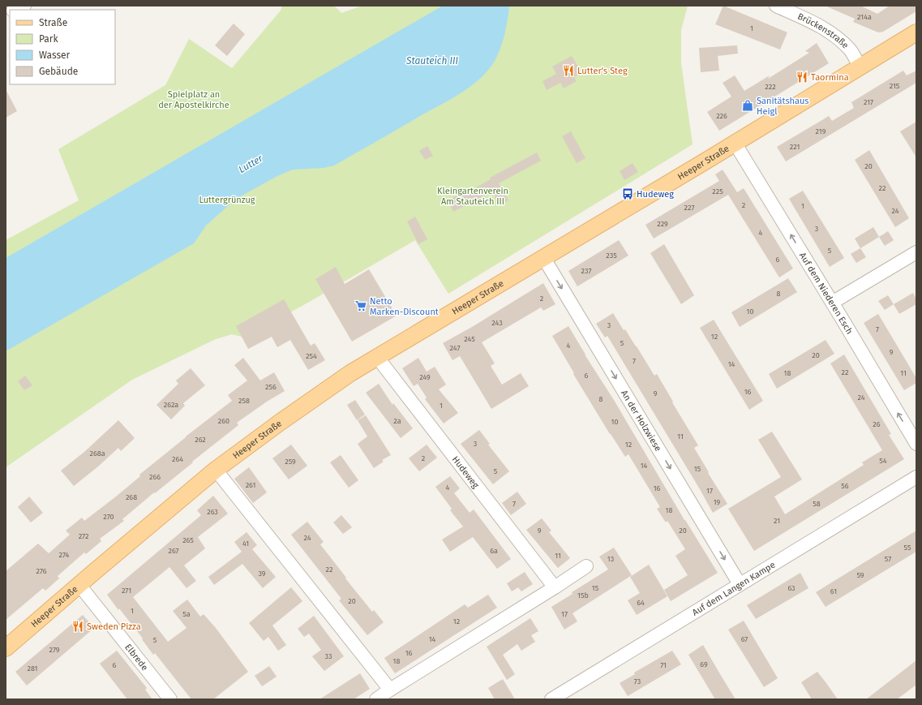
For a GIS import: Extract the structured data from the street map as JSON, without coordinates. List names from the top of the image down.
{
  "streets": {
    "main road": ["Heeper Straße"],
    "street": [
      "Brückenstraße",
      "Auf dem Niederen Esch",
      "An der Holzwiese",
      "Hudeweg",
      "Auf dem Langen Kampe",
      "Elbrede"
    ]
  },
  "crossings": [
    ["Brückenstraße", "Heeper Straße"],
    ["Heeper Straße", "Auf dem Niederen Esch"],
    ["Heeper Straße", "An der Holzwiese"],
    ["Heeper Straße", "Hudeweg"],
    ["Heeper Straße", "Elbrede"],
    ["An der Holzwiese", "Auf dem Langen Kampe"]
  ],
  "one_way": ["Auf dem Niederen Esch", "An der Holzwiese"],
  "water": ["Stauteich III", "Lutter"],
  "parks": ["Spielplatz an der Apostelkirche", "Kleingartenverein Am Stauteich III", "Luttergrünzug"],
  "places": {
    "restaurant": ["Lutter's Steg", "Taormina", "Sweden Pizza"],
    "shop": ["Sanitätshaus Heigl"],
    "bus stop": ["Hudeweg"],
    "supermarket": ["Netto Marken-Discount"]
  },
  "house_numbers": [
    "214a",
    "1",
    "215",
    "222",
    "217",
    "226",
    "219",
    "221",
    "20",
    "22",
    "225",
    "2",
    "1",
    "227",
    "24",
    "229",
    "3",
    "4",
    "5",
    "235",
    "6",
    "237",
    "8",
    "2",
    "10",
    "243",
    "3",
    "7",
    "12",
    "245",
    "5",
    "4",
    "247",
    "9",
    "20",
    "254",
    "7",
    "14",
    "22",
    "18",
    "11",
    "6",
    "249",
    "256",
    "16",
    "9",
    "24",
    "8",
    "258",
    "262a",
    "1",
    "260",
    "2a",
    "10",
    "26",
    "11",
    "262",
    "3",
    "12",
    "268a",
    "2",
    "264",
    "54",
    "259",
    "14",
    "15",
    "5",
    "266",
    "261",
    "56",
    "4",
    "16",
    "17",
    "268",
    "19",
    "7",
    "58",
    "18",
    "263",
    "270",
    "21",
    "9",
    "20",
    "272",
    "24",
    "265",
    "41",
    "55",
    "267",
    "6a",
    "274",
    "11",
    "13",
    "57",
    "22",
    "276",
    "39",
    "59",
    "15",
    "63",
    "271",
    "61",
    "15b",
    "20",
    "64",
    "1",
    "5a",
    "17",
    "12",
    "14",
    "67",
    "5",
    "279",
    "16",
    "33",
    "18",
    "69",
    "6",
    "71",
    "281",
    "73"
  ],
  "legend": [
    "Straße",
    "Park",
    "Wasser",
    "Gebäude"
  ]
}
